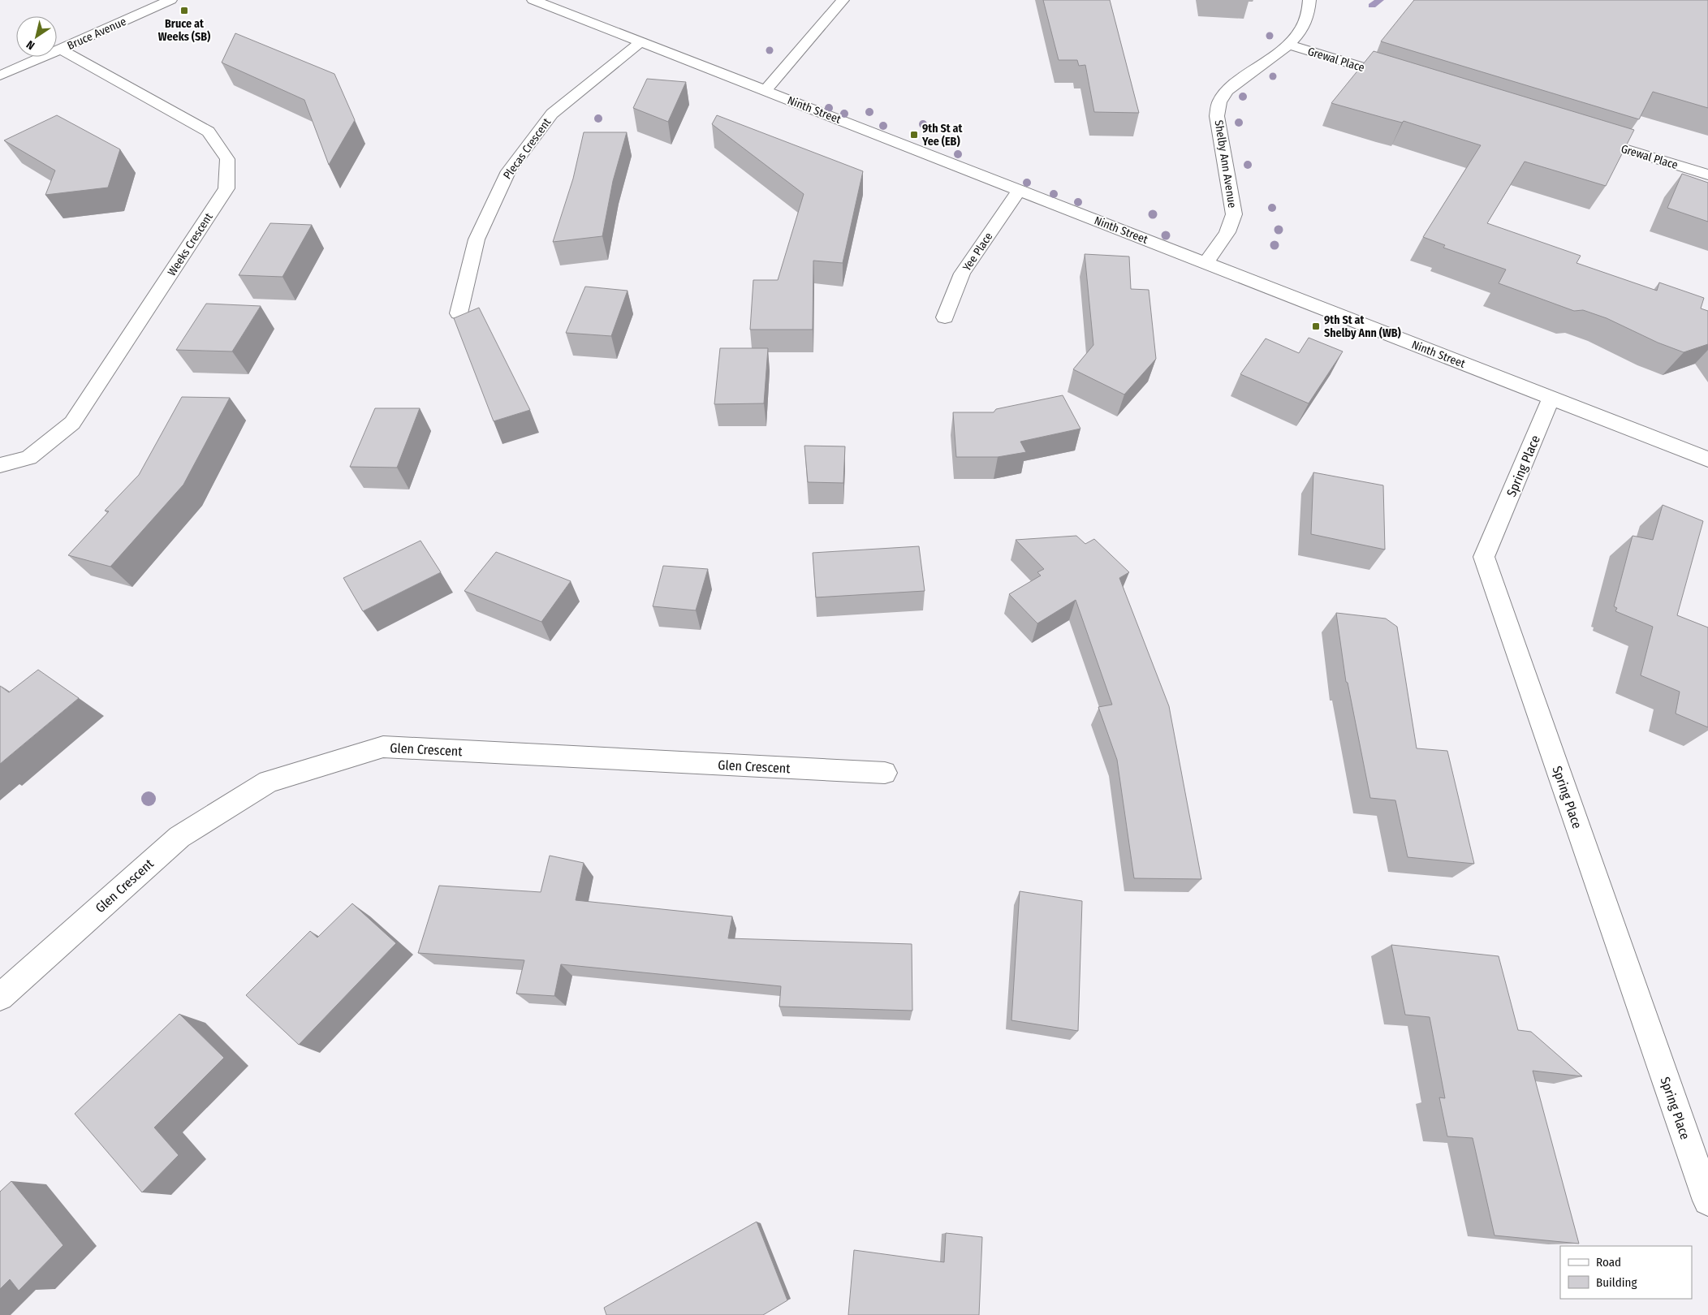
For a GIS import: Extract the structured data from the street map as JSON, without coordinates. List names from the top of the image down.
{
  "streets": {
    "street": [
      "Bruce Avenue",
      "Grewal Place",
      "Ninth Street",
      "Plecas Crescent",
      "Shelby Ann Avenue",
      "Weeks Crescent",
      "Yee Place",
      "Spring Place",
      "Glen Crescent"
    ]
  },
  "crossings": [
    ["Bruce Avenue", "Weeks Crescent"],
    ["Grewal Place", "Shelby Ann Avenue"],
    ["Ninth Street", "Plecas Crescent"],
    ["Ninth Street", "Shelby Ann Avenue"],
    ["Ninth Street", "Yee Place"],
    ["Ninth Street", "Spring Place"]
  ],
  "places": {
    "transit": ["Bruce at Weeks (SB)", "9th St at Yee (EB)", "9th St at Shelby Ann (WB)"]
  },
  "legend": ["Road", "Building"],
  "north": "bottom left"
}
